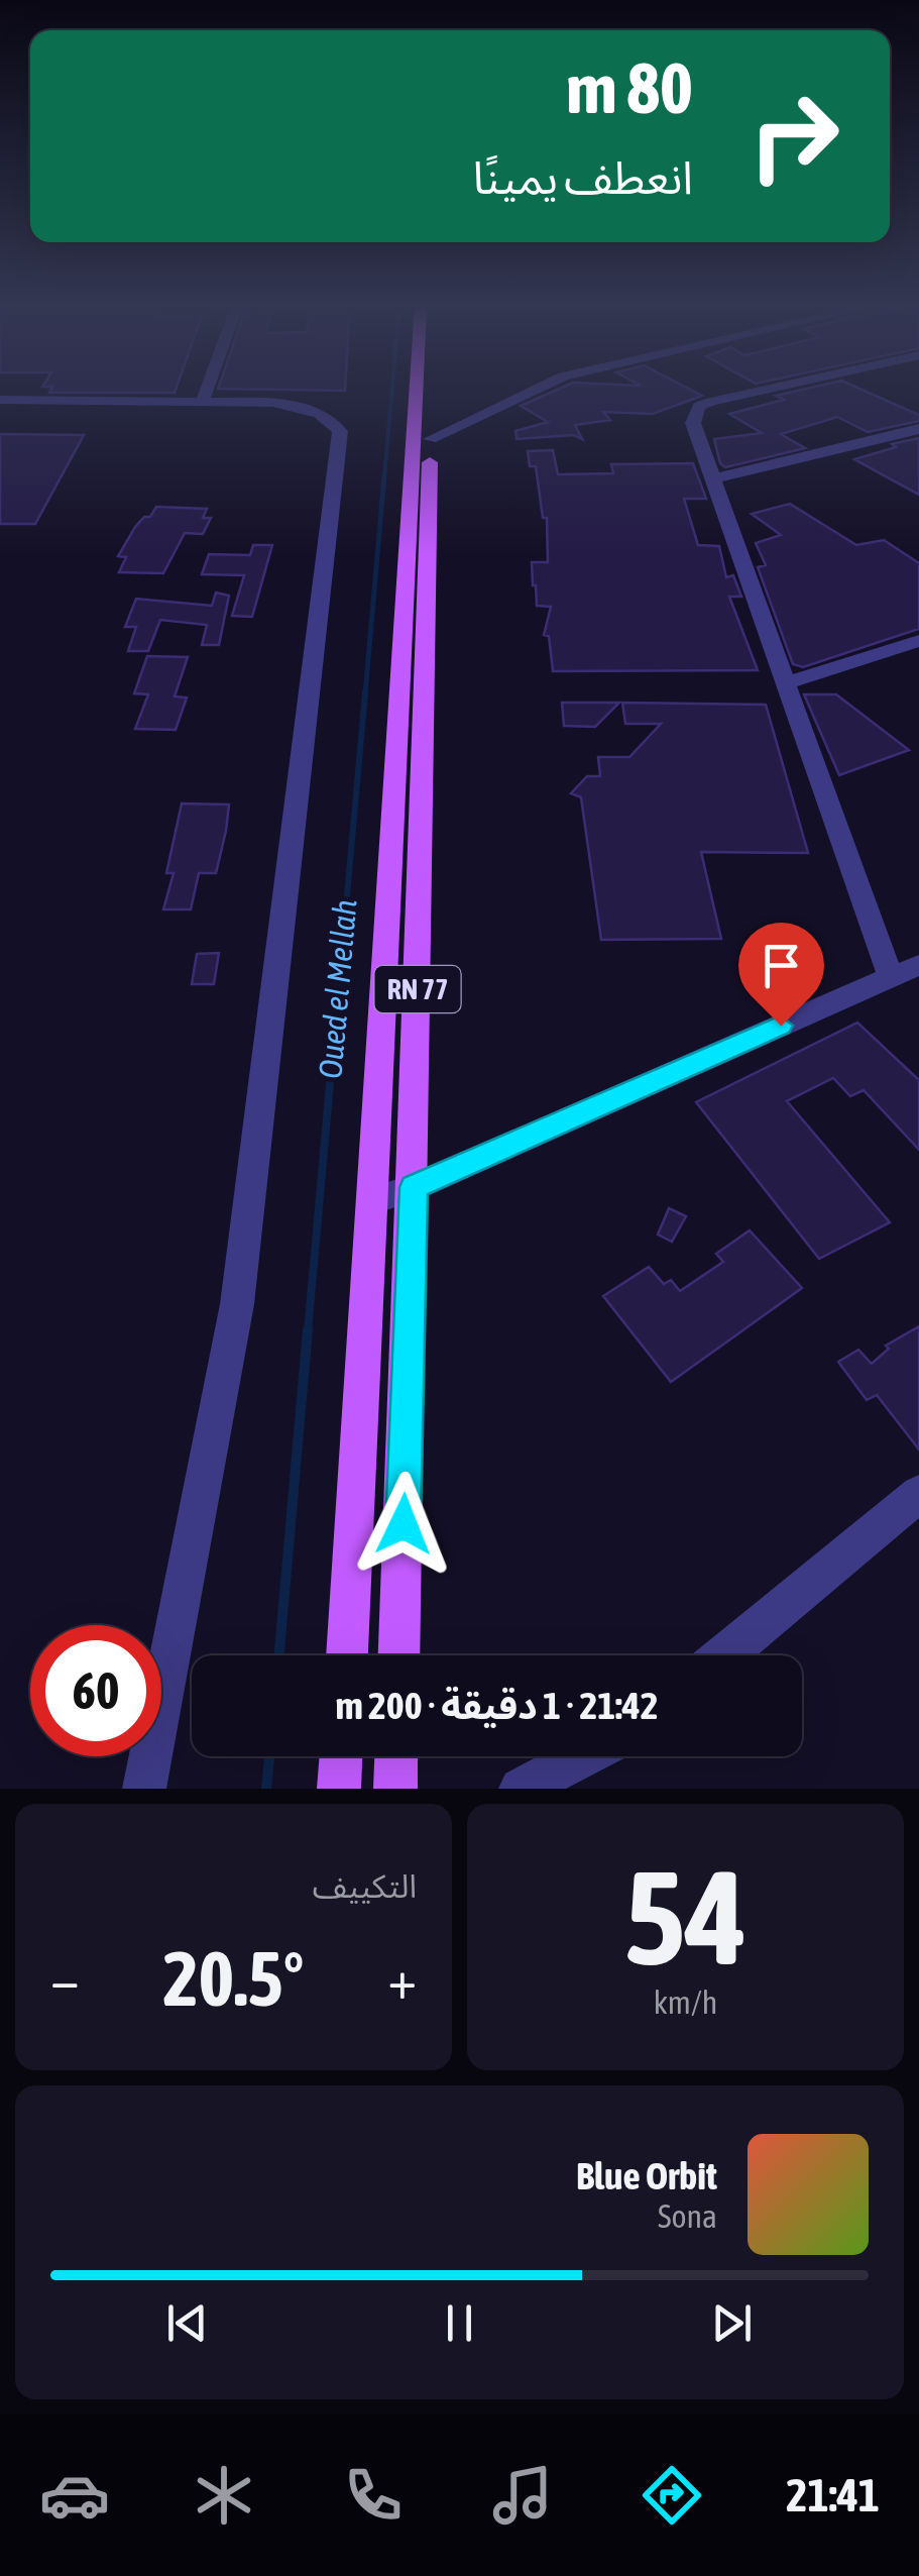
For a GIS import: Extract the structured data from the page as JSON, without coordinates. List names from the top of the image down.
{
  "streets": {
    "main road": ["RN 77"]
  },
  "water": ["Oued el Mellah"],
  "page": {
    "turn": ["80 m", "انعطف يمينًا"],
    "limit": "60",
    "trip": "21:42 · 1 دقيقة · 200 m",
    "tile": [
      ["54", "km/h"],
      "التكييف"
    ],
    "heat": ["−", "20.5°", "+"],
    "song": ["Blue Orbit", "Sona"],
    "tabs": "21:41"
  }
}
